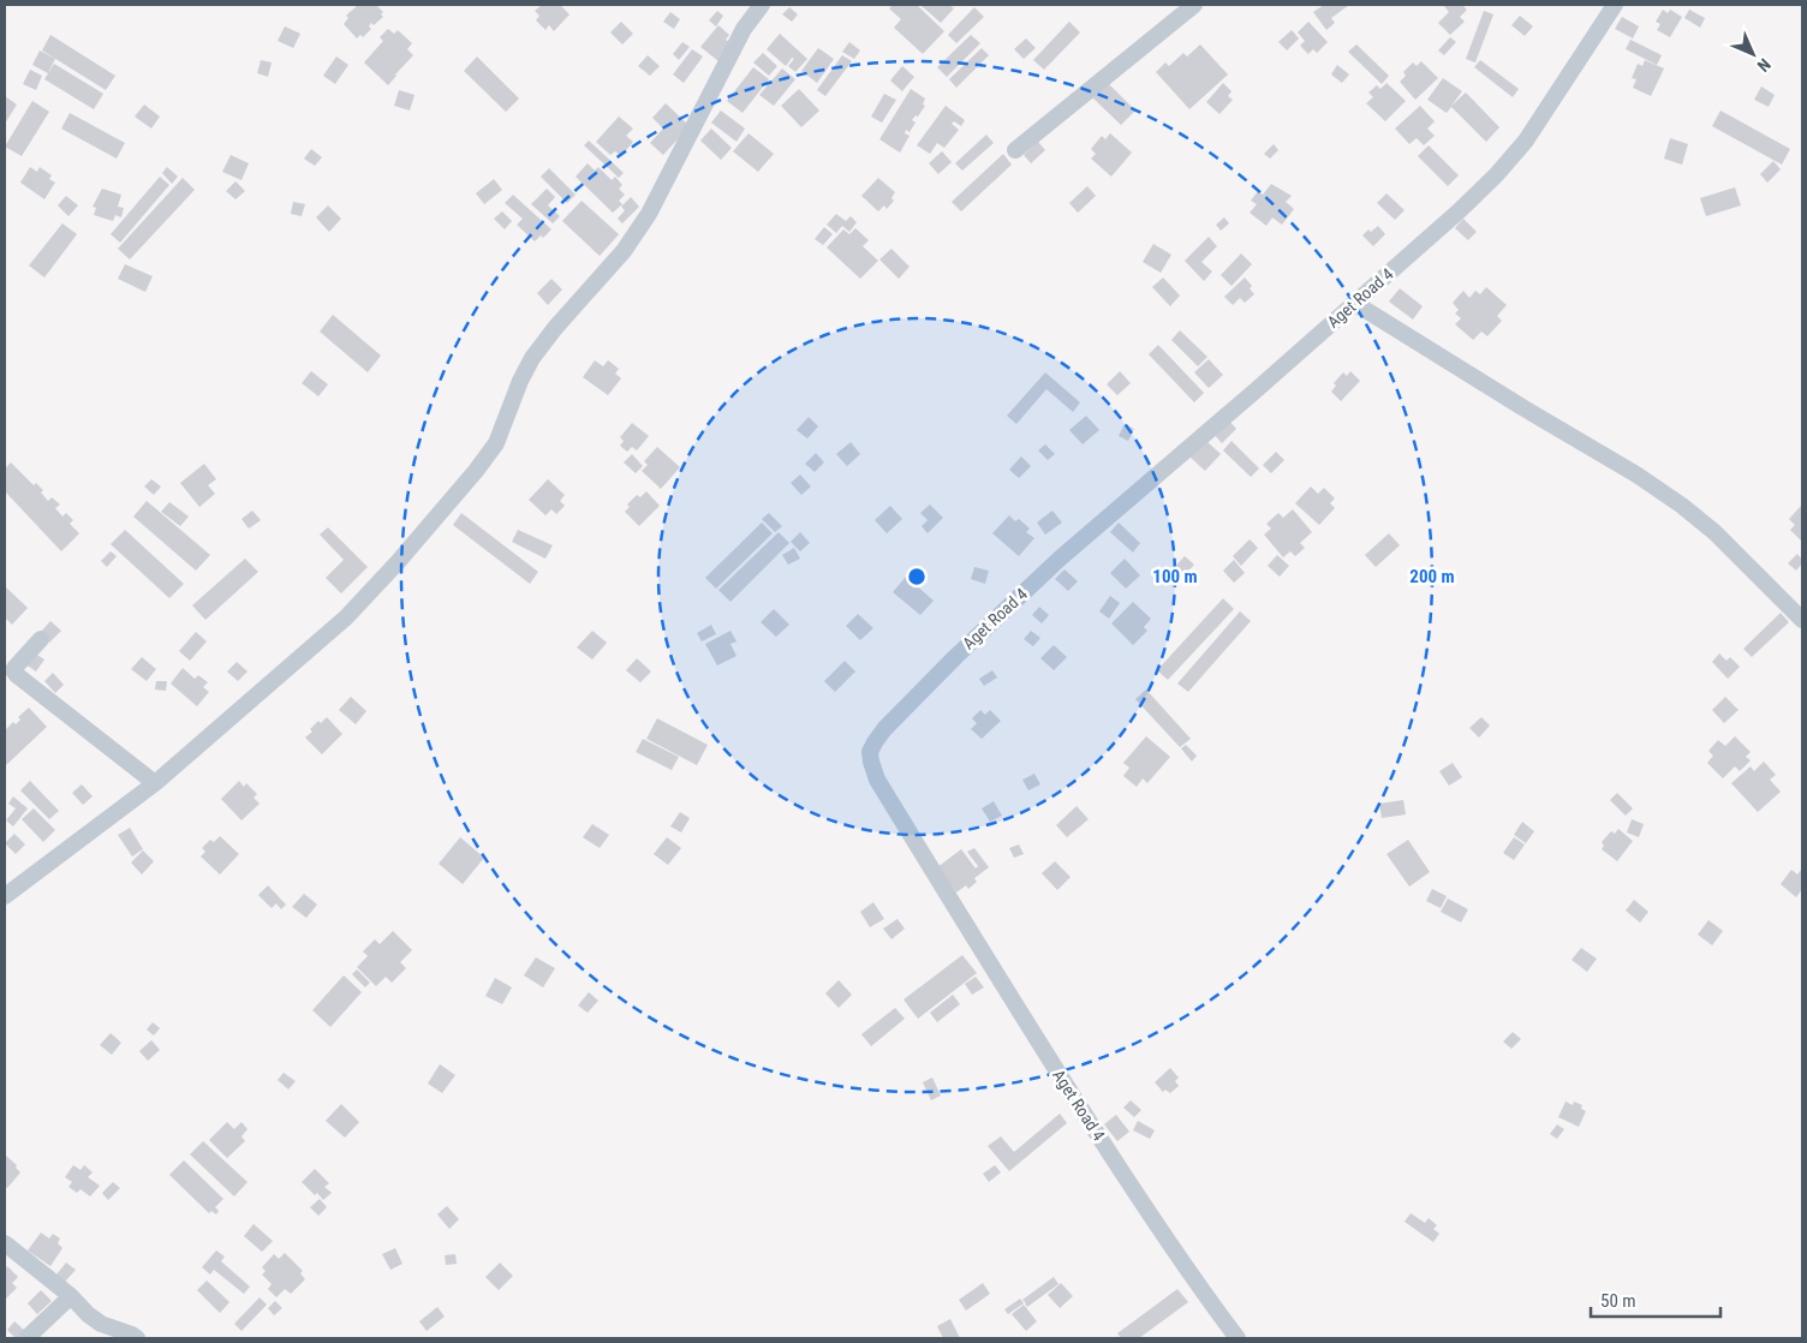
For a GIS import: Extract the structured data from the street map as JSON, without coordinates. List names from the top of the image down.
{
  "streets": {
    "street": ["Aget Road 4"]
  },
  "scale_bar": "50 m",
  "north": "bottom right",
  "rings": ["100 m", "200 m"]
}
